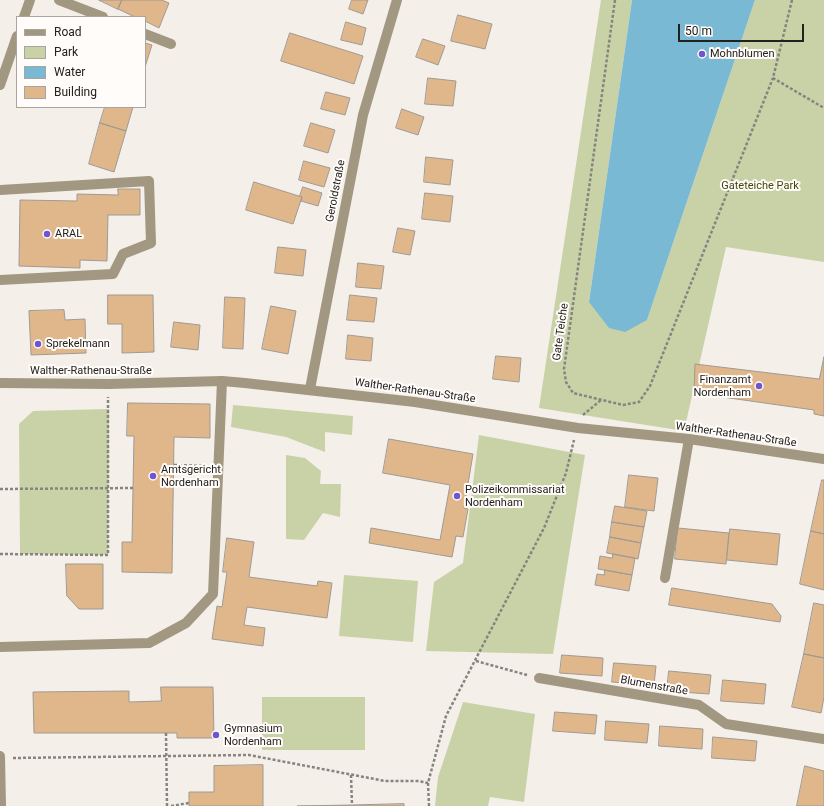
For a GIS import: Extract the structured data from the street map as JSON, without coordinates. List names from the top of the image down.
{
  "streets": {
    "street": ["Geroldstraße", "Walther-Rathenau-Straße", "Blumenstraße"],
    "path": ["Gate Teiche"]
  },
  "crossings": [
    ["Geroldstraße", "Walther-Rathenau-Straße"]
  ],
  "parks": ["Gateteiche Park"],
  "places": [
    "Mohnblumen",
    "ARAL",
    "Sprekelmann",
    "Finanzamt Nordenham",
    "Amtsgericht Nordenham",
    "Polizeikommissariat Nordenham",
    "Gymnasium Nordenham"
  ],
  "legend": [
    "Road",
    "Park",
    "Water",
    "Building"
  ],
  "scale_bar": "50 m"
}
